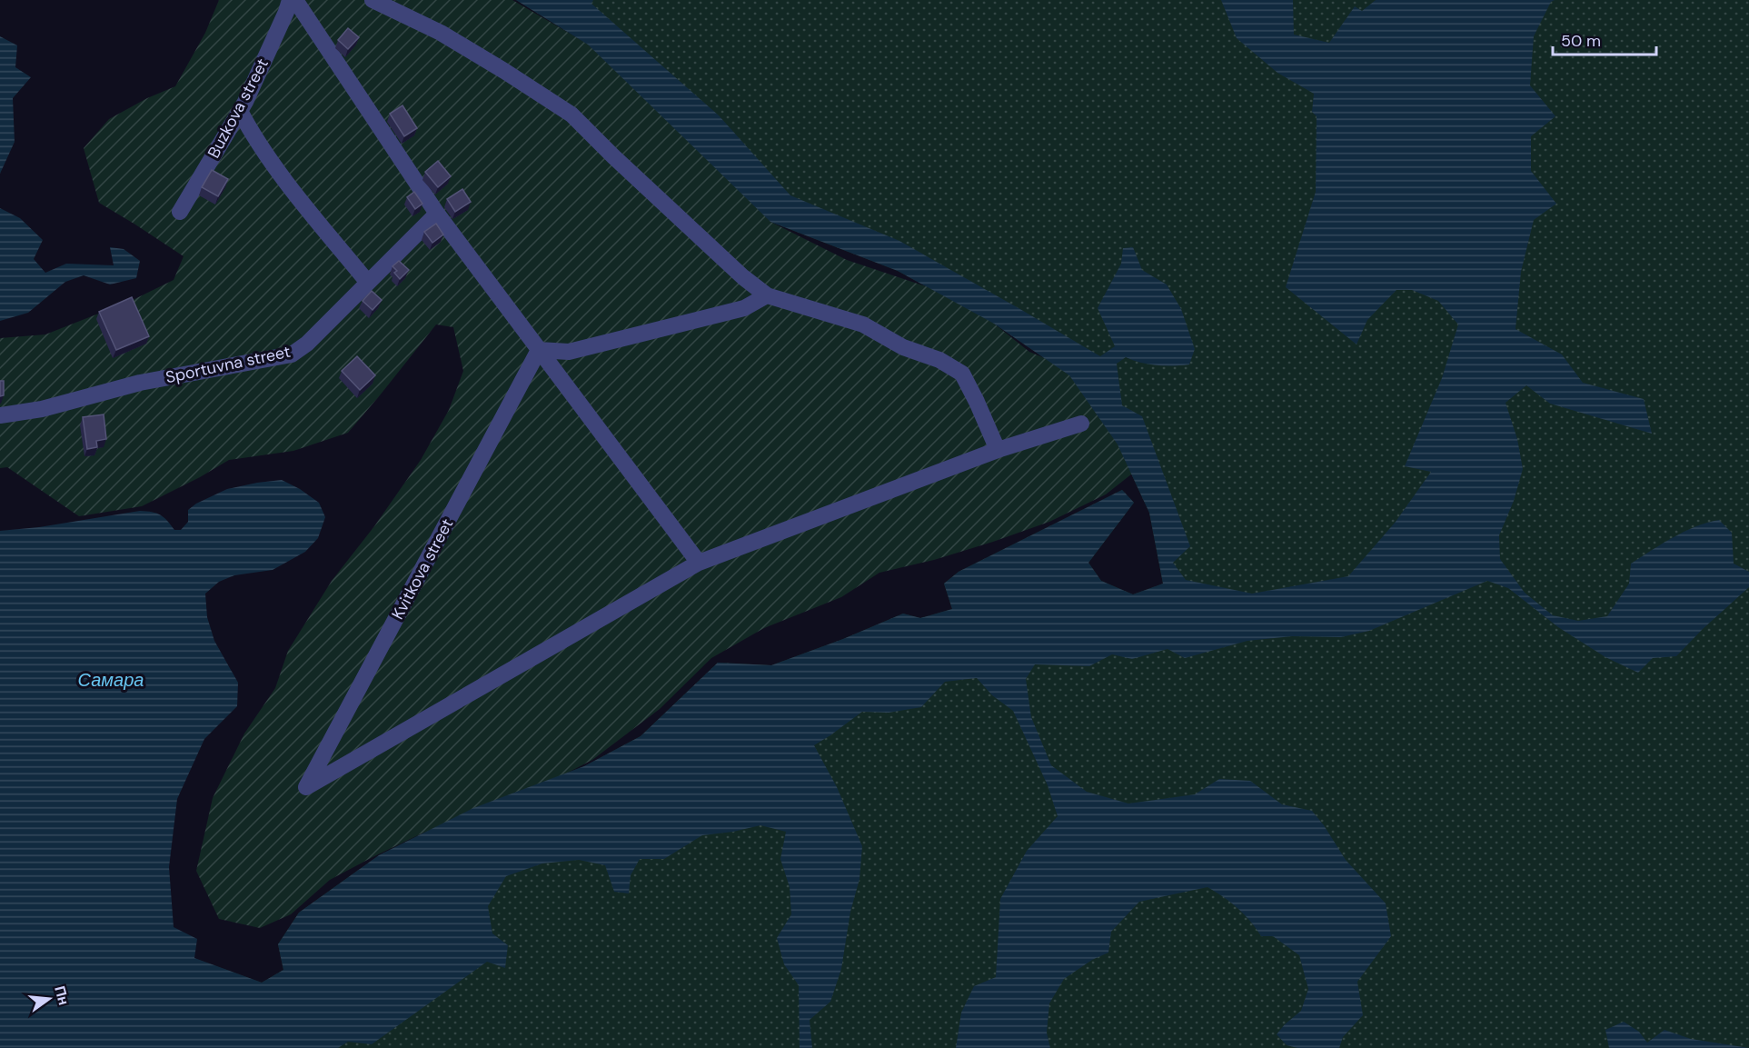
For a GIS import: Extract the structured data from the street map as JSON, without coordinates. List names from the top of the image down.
{
  "streets": {
    "street": ["Buzkova street", "Sportuvna street", "Kvitkova street"]
  },
  "water": ["Самара"],
  "scale_bar": "50 m",
  "north": "right"
}
